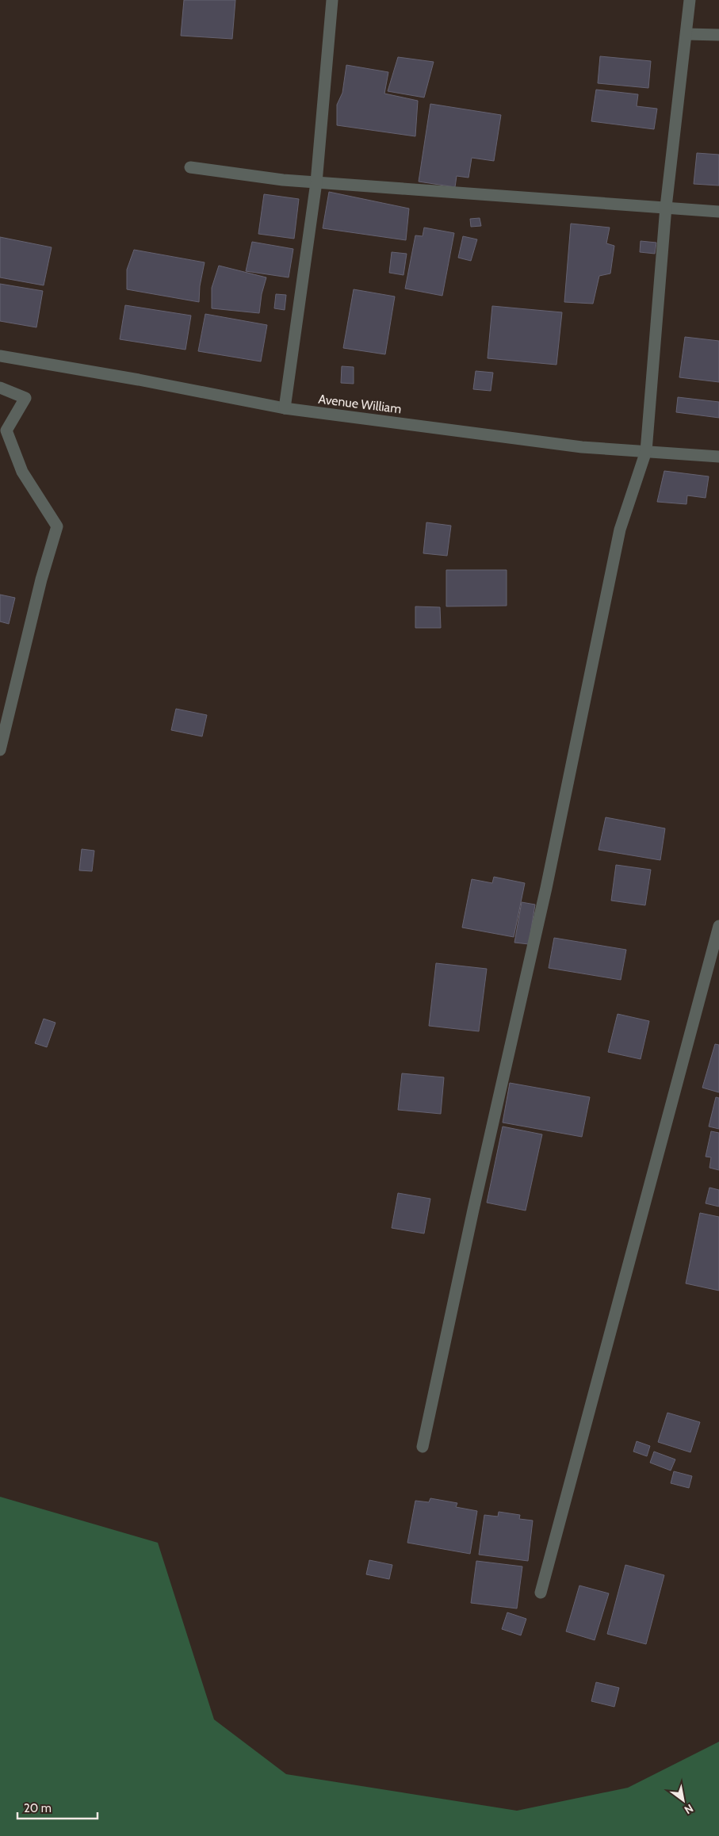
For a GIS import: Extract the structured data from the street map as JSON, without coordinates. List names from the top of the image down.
{
  "streets": {
    "street": ["Avenue William"]
  },
  "scale_bar": "20 m",
  "north": "bottom right"
}
